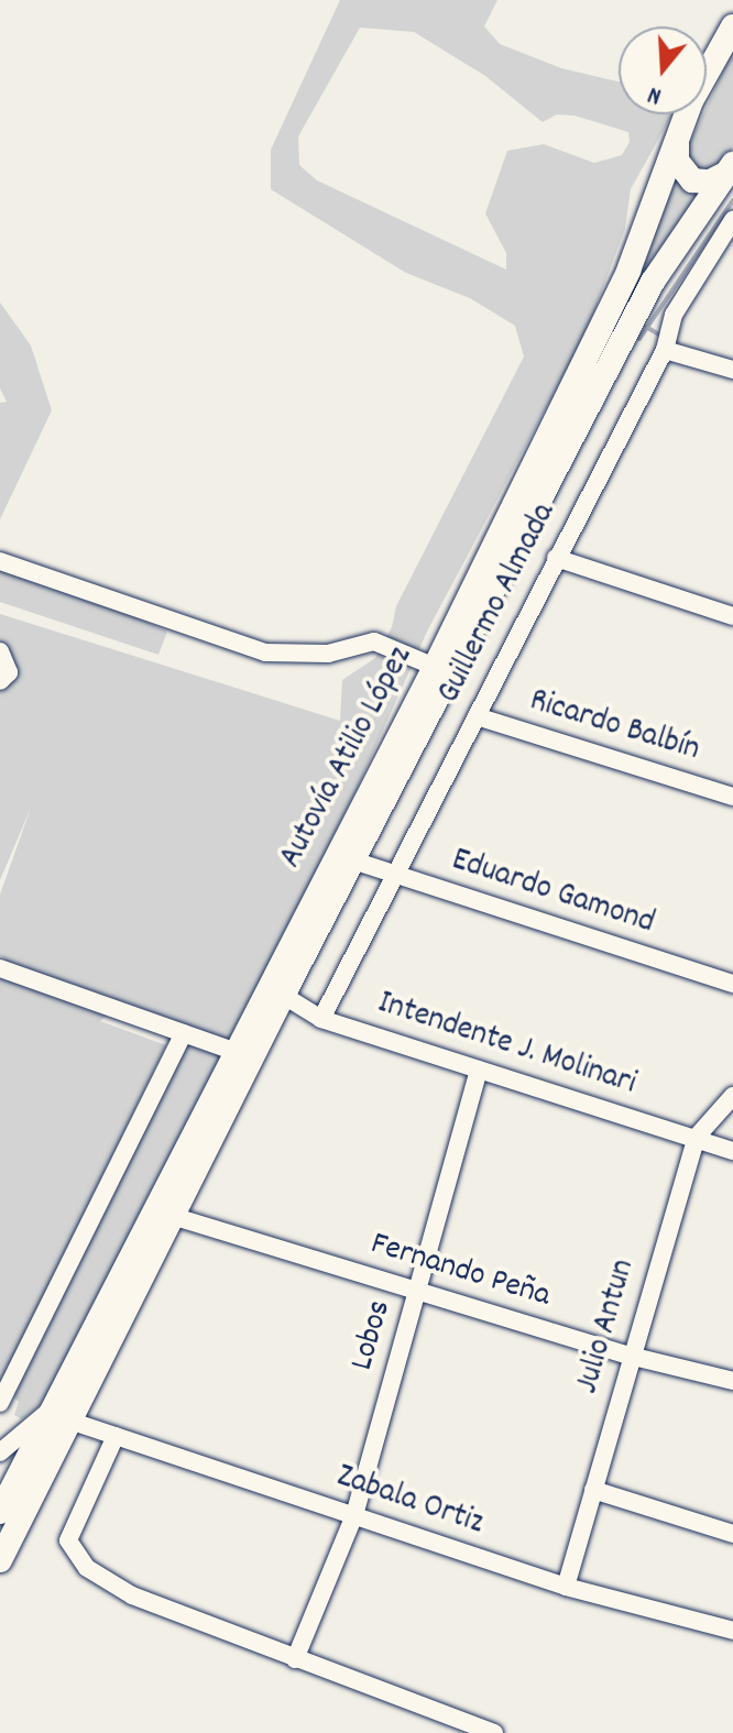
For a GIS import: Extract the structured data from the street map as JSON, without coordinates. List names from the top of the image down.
{
  "streets": {
    "main road": ["Autovía Atilio López"],
    "street": [
      "Guillermo Almada",
      "Ricardo Balbín",
      "Eduardo Gamond",
      "Intendente J. Molinari",
      "Fernando Peña",
      "Julio Antun",
      "Lobos",
      "Zabala Ortiz"
    ]
  },
  "crossings": [
    ["Guillermo Almada", "Ricardo Balbín"],
    ["Guillermo Almada", "Eduardo Gamond"],
    ["Guillermo Almada", "Intendente J. Molinari"],
    ["Autovía Atilio López", "Eduardo Gamond"],
    ["Autovía Atilio López", "Intendente J. Molinari"],
    ["Autovía Atilio López", "Fernando Peña"],
    ["Autovía Atilio López", "Zabala Ortiz"],
    ["Intendente J. Molinari", "Julio Antun"],
    ["Intendente J. Molinari", "Lobos"],
    ["Fernando Peña", "Julio Antun"],
    ["Fernando Peña", "Lobos"],
    ["Julio Antun", "Zabala Ortiz"],
    ["Lobos", "Zabala Ortiz"]
  ],
  "north": "bottom"
}
